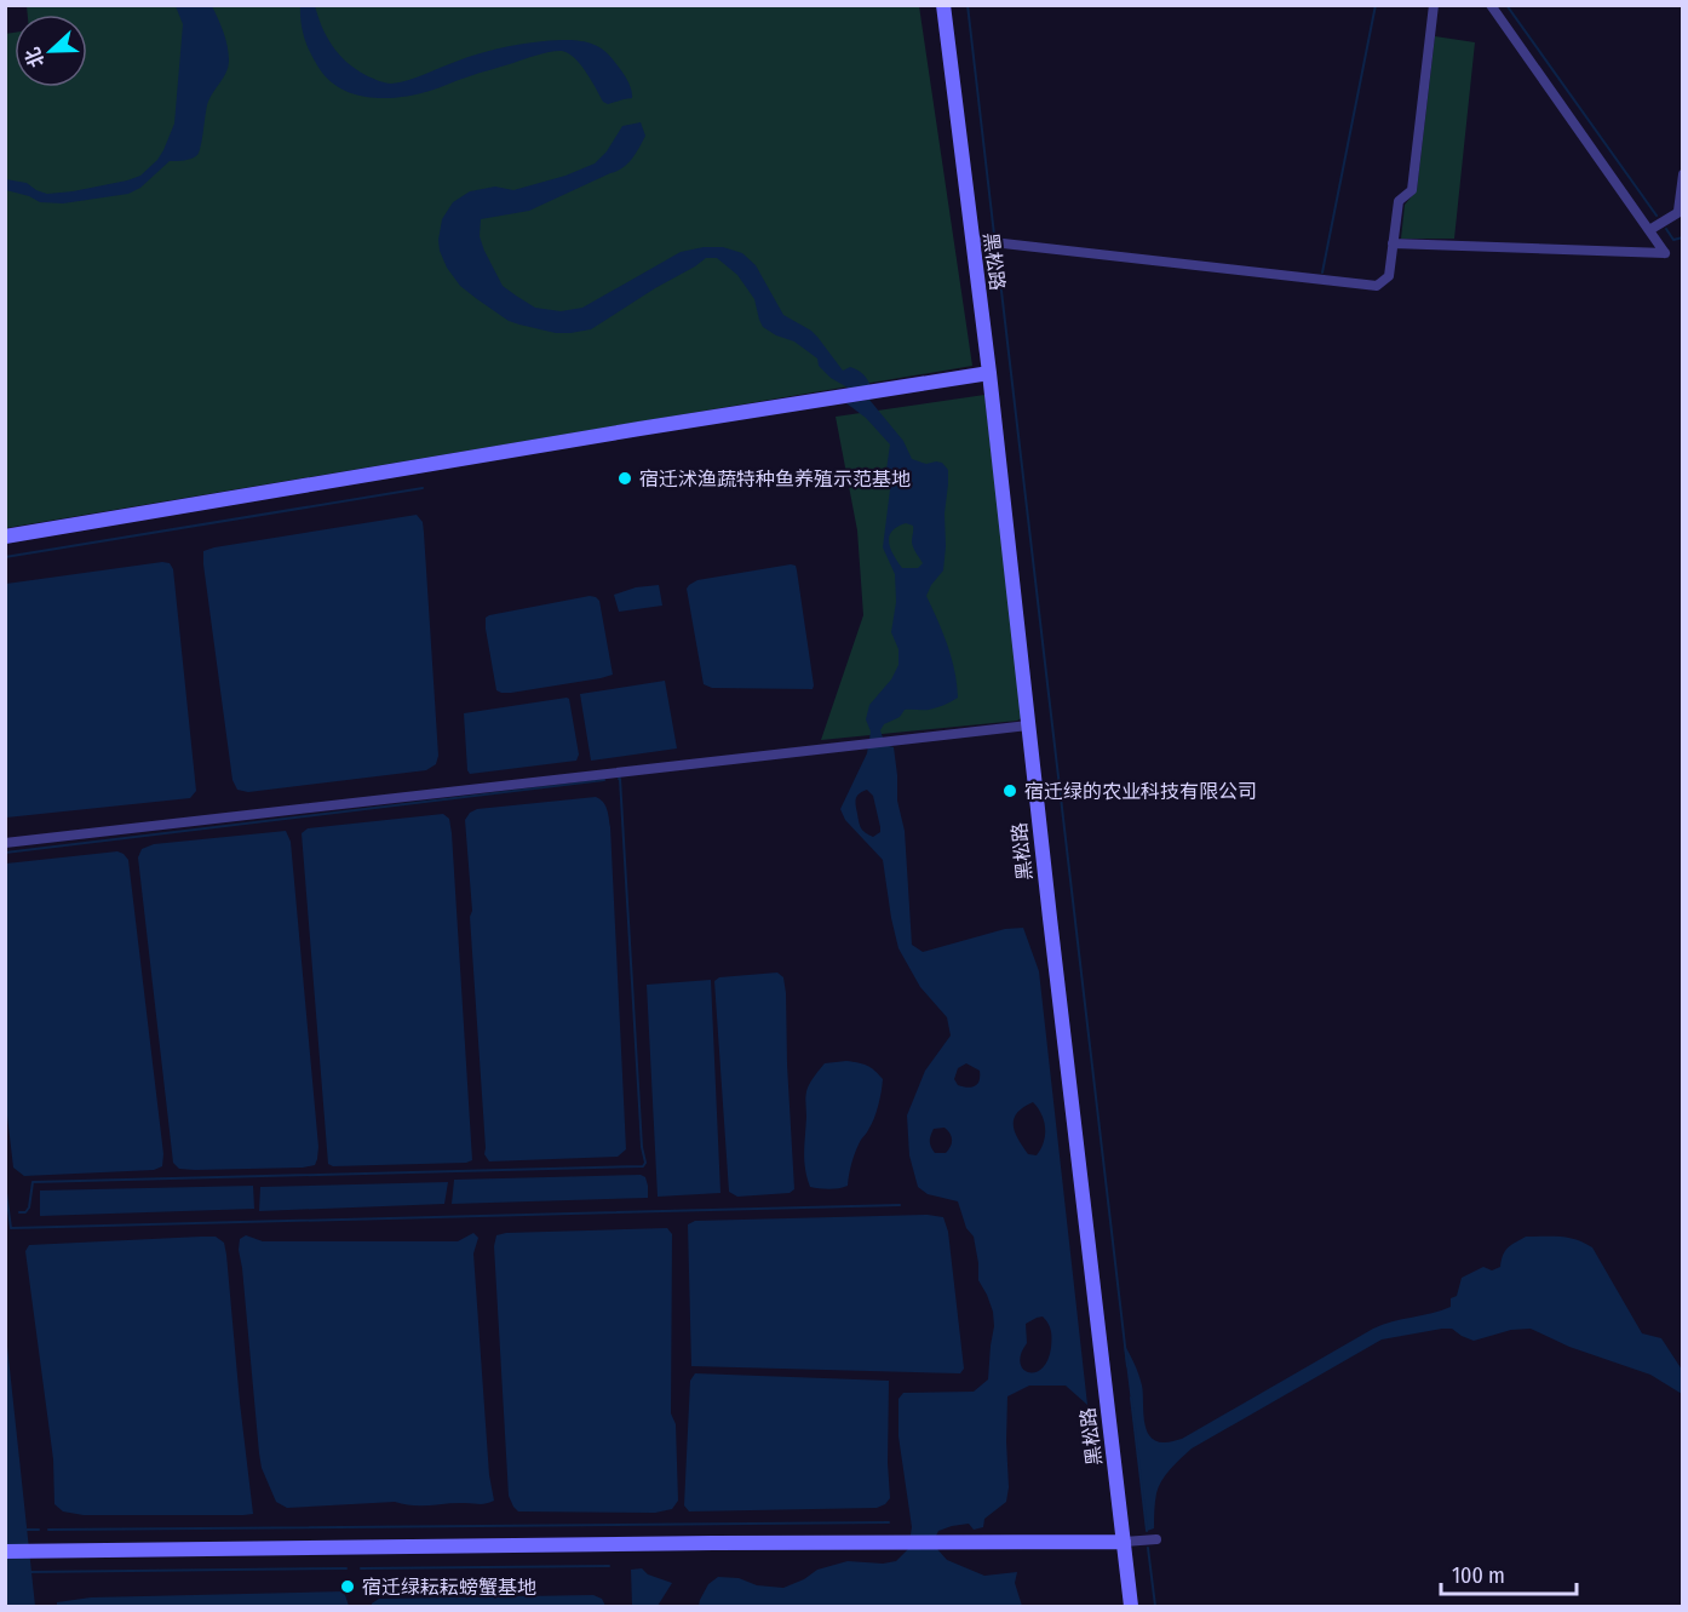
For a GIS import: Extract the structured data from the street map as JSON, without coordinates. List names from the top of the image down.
{
  "streets": {
    "street": ["黑松路"]
  },
  "places": ["宿迁沭渔蔬特种鱼养殖示范基地", "宿迁绿的农业科技有限公司", "宿迁绿耘耘螃蟹基地"],
  "scale_bar": "100 m",
  "north": "left"
}
